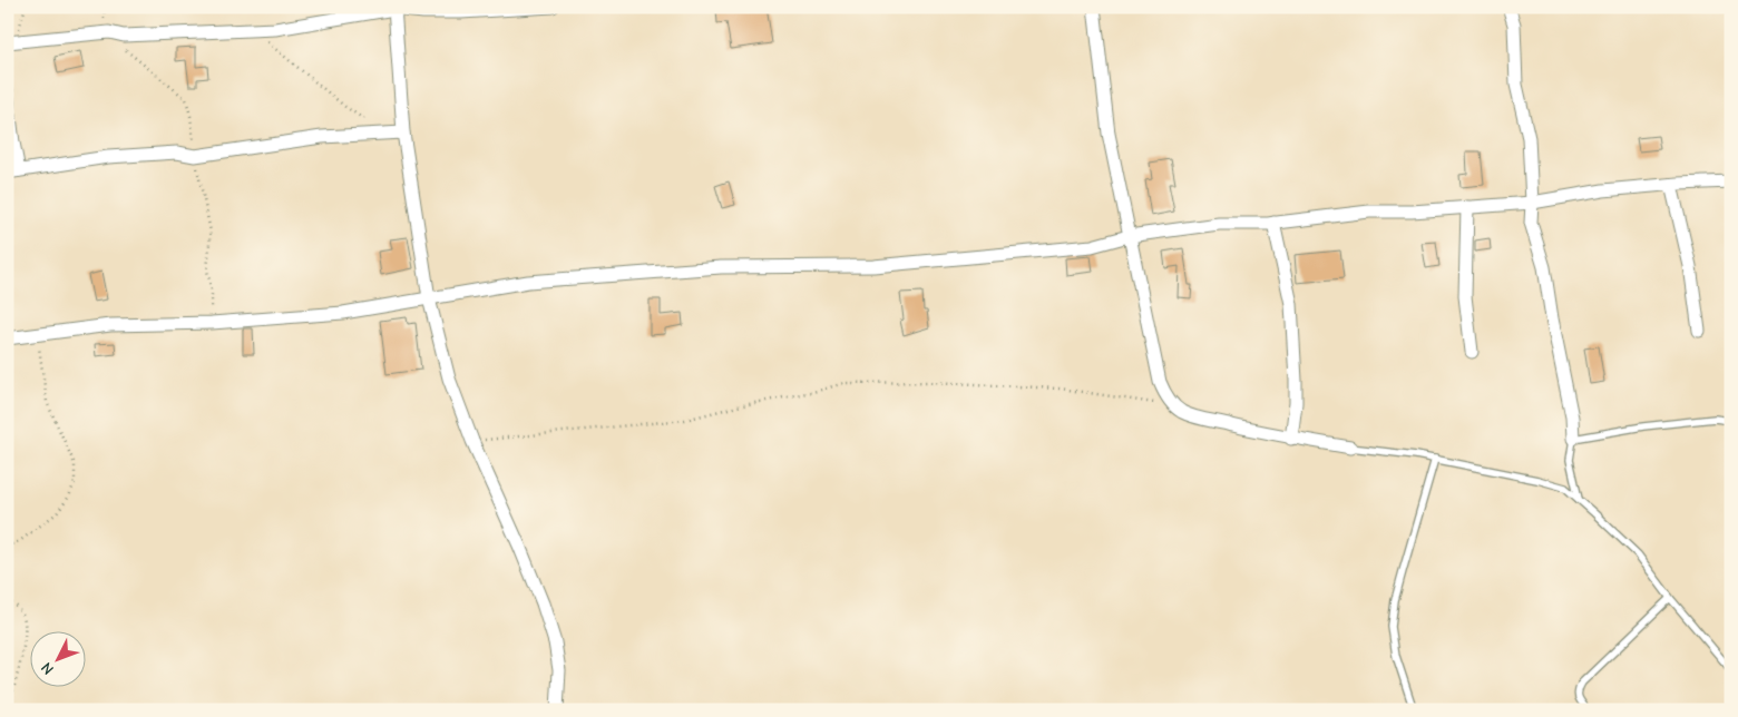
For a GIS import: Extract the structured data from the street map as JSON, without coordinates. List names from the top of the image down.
{
  "north": "bottom left"
}
